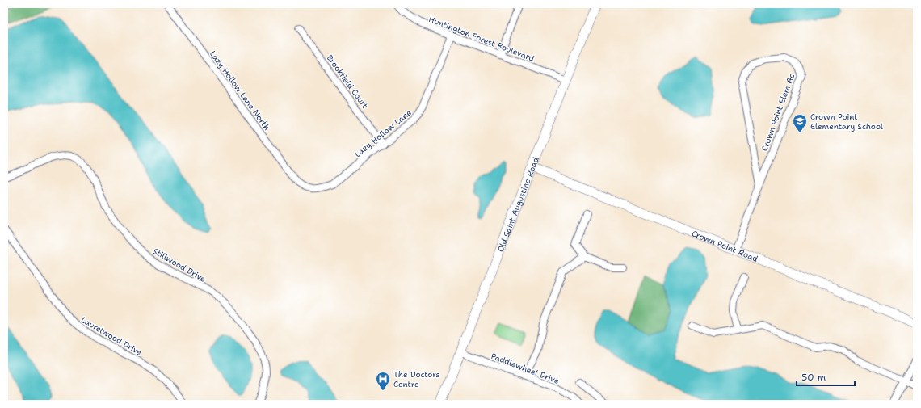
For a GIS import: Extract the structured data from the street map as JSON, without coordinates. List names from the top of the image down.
{
  "streets": {
    "main road": ["Old Saint Augustine Road", "Crown Point Road"],
    "street": [
      "Huntington Forest Boulevard",
      "Brookfield Court",
      "Lazy Hollow Lane North",
      "Crown Point Elem Ac",
      "Lazy Hollow Lane",
      "Stillwood Drive",
      "Laurelwood Drive",
      "Paddlewheel Drive"
    ]
  },
  "crossings": [
    ["Huntington Forest Boulevard", "Lazy Hollow Lane"],
    ["Huntington Forest Boulevard", "Old Saint Augustine Road"],
    ["Brookfield Court", "Lazy Hollow Lane"],
    ["Lazy Hollow Lane North", "Lazy Hollow Lane"],
    ["Crown Point Elem Ac", "Crown Point Road"],
    ["Old Saint Augustine Road", "Crown Point Road"],
    ["Old Saint Augustine Road", "Paddlewheel Drive"]
  ],
  "places": {
    "school or university": ["Crown Point Elementary School"],
    "hospital": ["The Doctors Centre"]
  },
  "scale_bar": "50 m"
}
